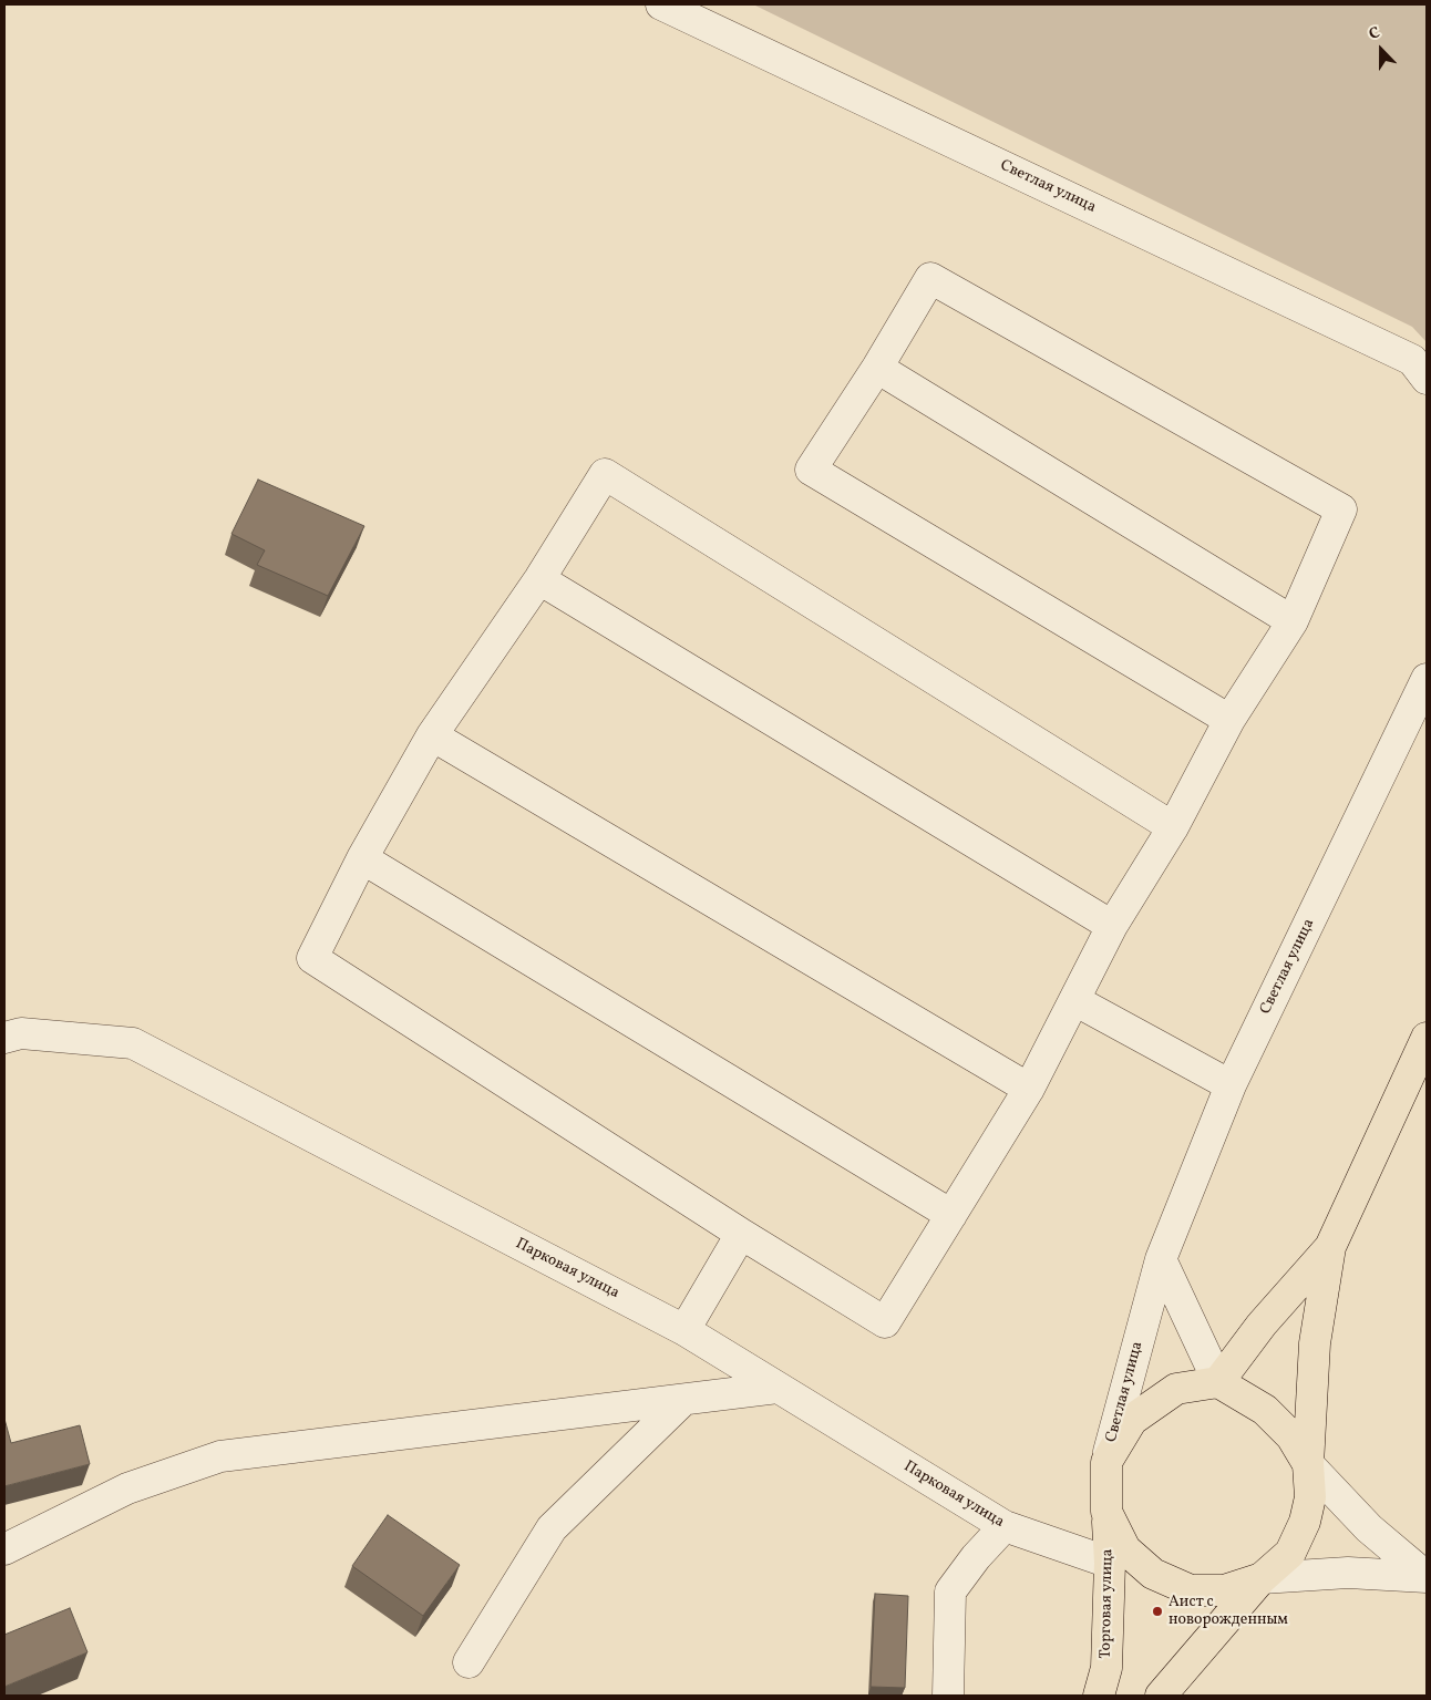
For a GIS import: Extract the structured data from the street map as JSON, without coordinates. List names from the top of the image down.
{
  "streets": {
    "main road": ["Торговая улица"],
    "street": ["Светлая улица", "Парковая улица"]
  },
  "crossings": [
    ["Светлая улица", "Торговая улица"],
    ["Парковая улица", "Торговая улица"]
  ],
  "places": ["Аист с новорожденным"],
  "north": "top"
}
